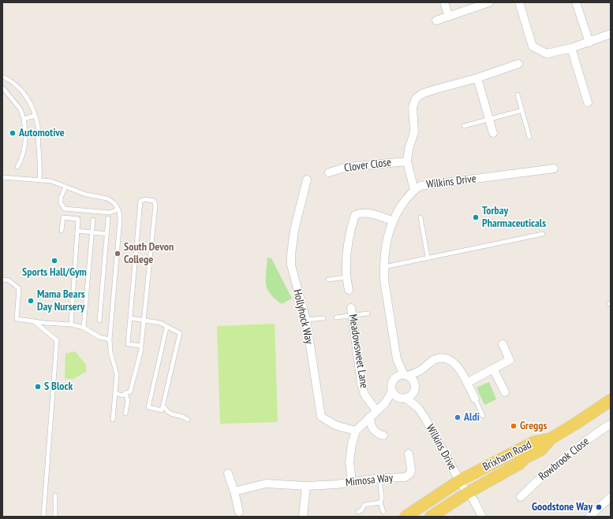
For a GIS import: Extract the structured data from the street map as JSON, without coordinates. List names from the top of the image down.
{
  "streets": {
    "main road": ["Brixham Road"],
    "street": [
      "Clover Close",
      "Wilkins Drive",
      "Hollyhock Way",
      "Meadowsweet Lane",
      "Rowbrook Close",
      "Mimosa Way"
    ]
  },
  "crossings": [
    ["Wilkins Drive", "Brixham Road"]
  ],
  "places": [
    "Automotive",
    "Torbay Pharmaceuticals",
    "South Devon College",
    "Sports Hall/Gym",
    "Mama Bears Day Nursery",
    "S Block",
    "Aldi",
    "Greggs",
    "Goodstone Way"
  ]
}
